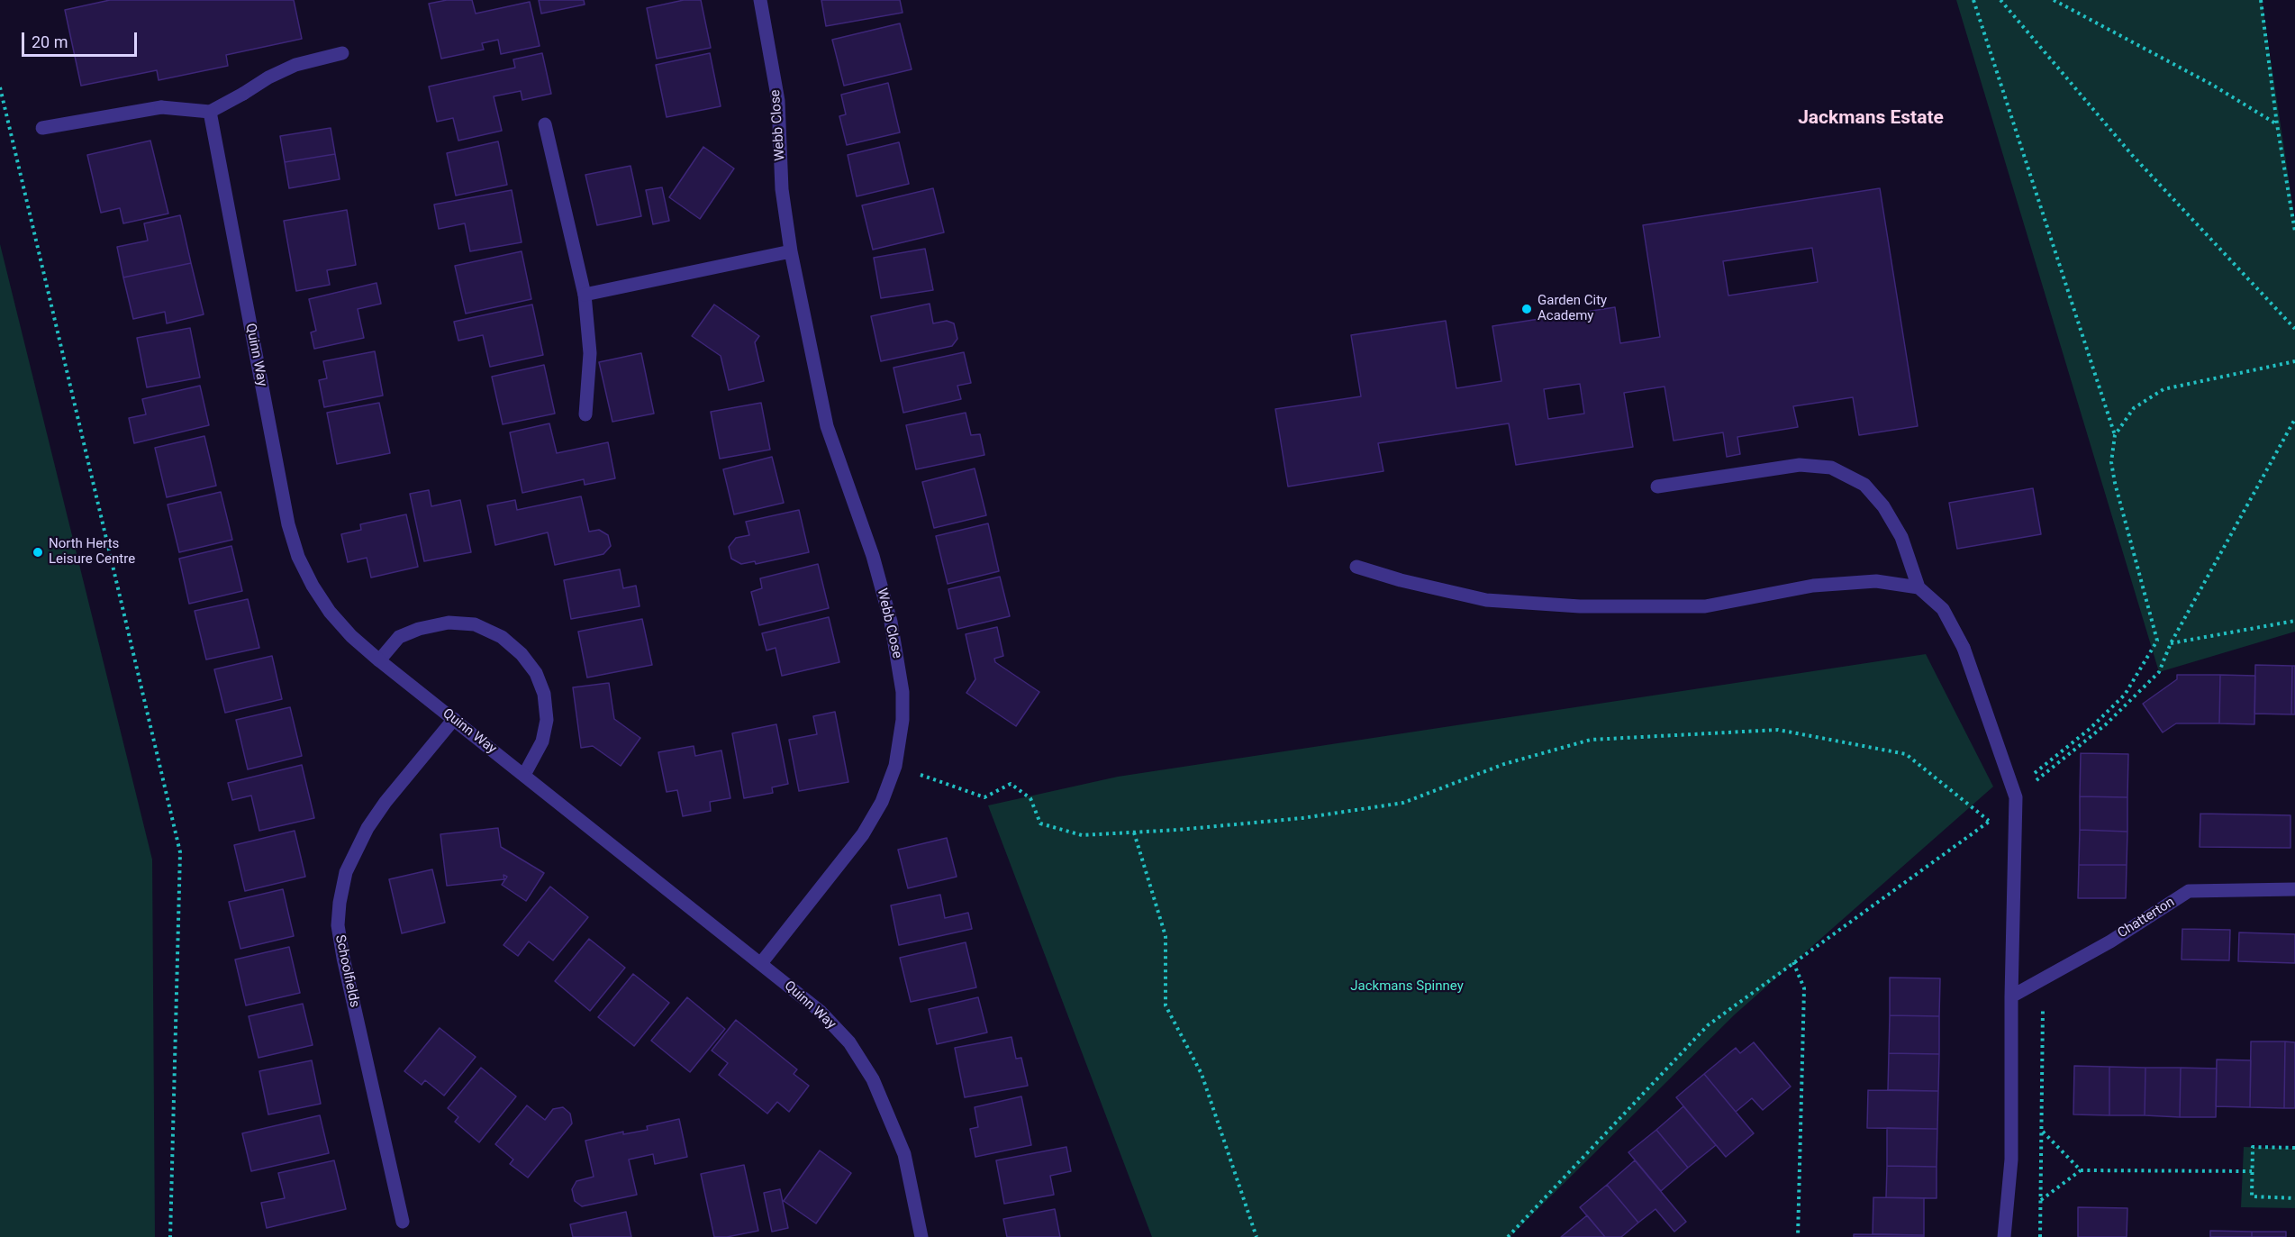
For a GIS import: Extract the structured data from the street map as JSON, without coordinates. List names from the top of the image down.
{
  "streets": {
    "street": [
      "Webb Close",
      "Quinn Way",
      "Chatterton",
      "Schoolfields"
    ]
  },
  "crossings": [
    ["Webb Close", "Quinn Way"],
    ["Quinn Way", "Schoolfields"]
  ],
  "districts": ["Jackmans Estate"],
  "parks": ["Jackmans Spinney"],
  "places": ["Garden City Academy", "North Herts Leisure Centre"],
  "scale_bar": "20 m"
}
